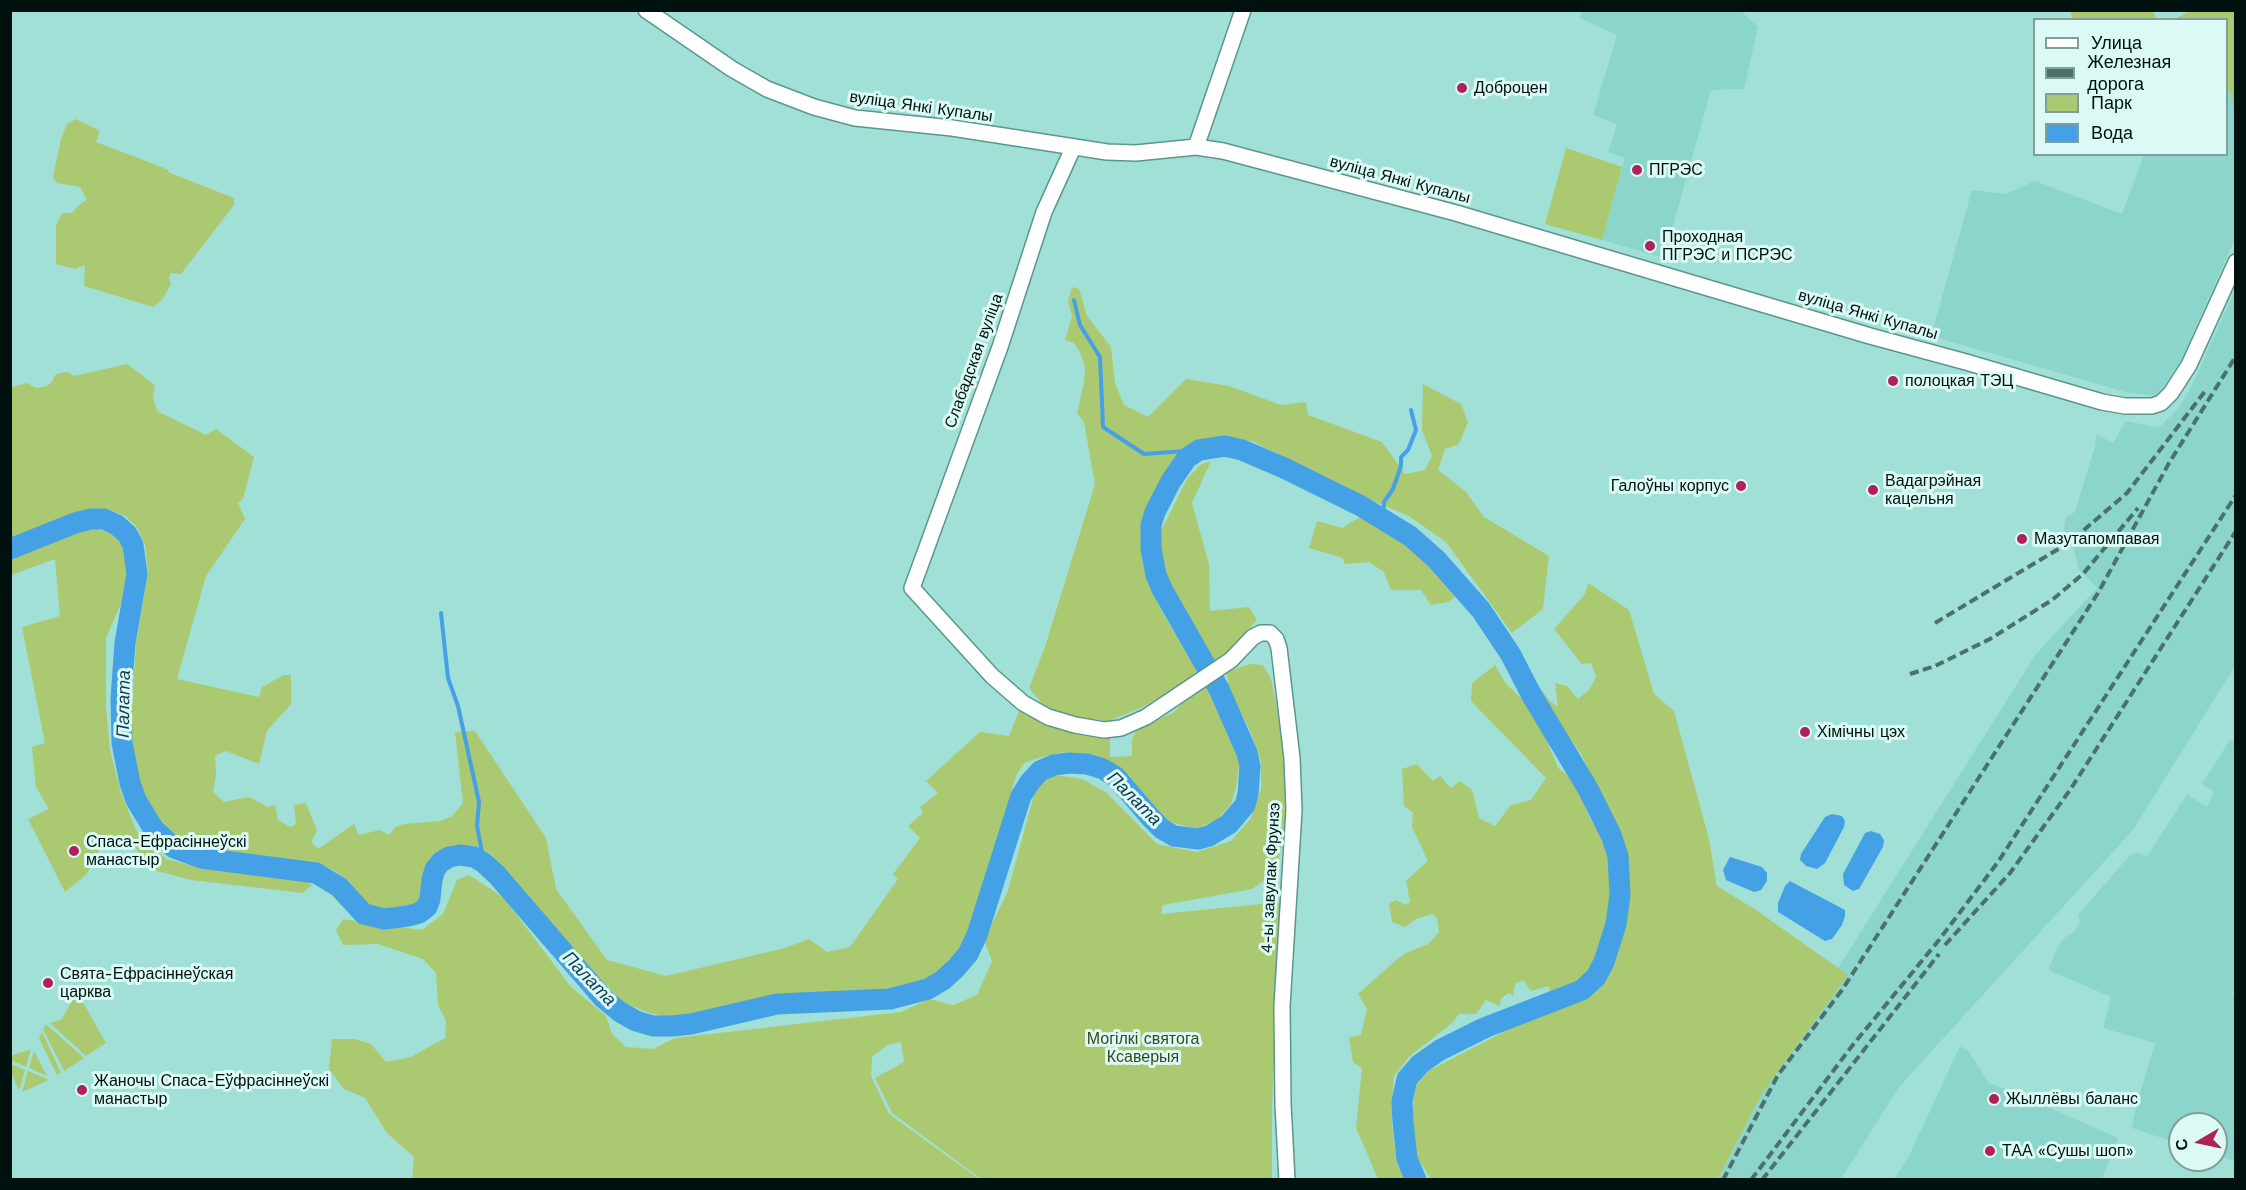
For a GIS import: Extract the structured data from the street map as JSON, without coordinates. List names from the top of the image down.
{
  "streets": {
    "street": ["вуліца Янкі Купалы", "Слабадская вуліца", "4-ы завулак Фрунзэ"]
  },
  "crossings": [
    ["вуліца Янкі Купалы", "Слабадская вуліца"],
    ["Слабадская вуліца", "4-ы завулак Фрунзэ"]
  ],
  "water": ["Палата"],
  "parks": ["Могілкі святога Ксаверыя"],
  "places": [
    "Доброцен",
    "ПГРЭС",
    "Проходная ПГРЭС и ПСРЭС",
    "полоцкая ТЭЦ",
    "Галоўны корпус",
    "Вадагрэйная кацельня",
    "Мазутапомпавая",
    "Хімічны цэх",
    "Спаса-Ефрасіннеўскі манастыр",
    "Свята-Ефрасіннеўская царква",
    "Жаночы Спаса-Еўфрасіннеўскі манастыр",
    "Жыллёвы баланс",
    "ТАА «Сушы шоп»"
  ],
  "legend": [
    "Улица",
    "Железная дорога",
    "Парк",
    "Вода"
  ],
  "north": "left"
}
